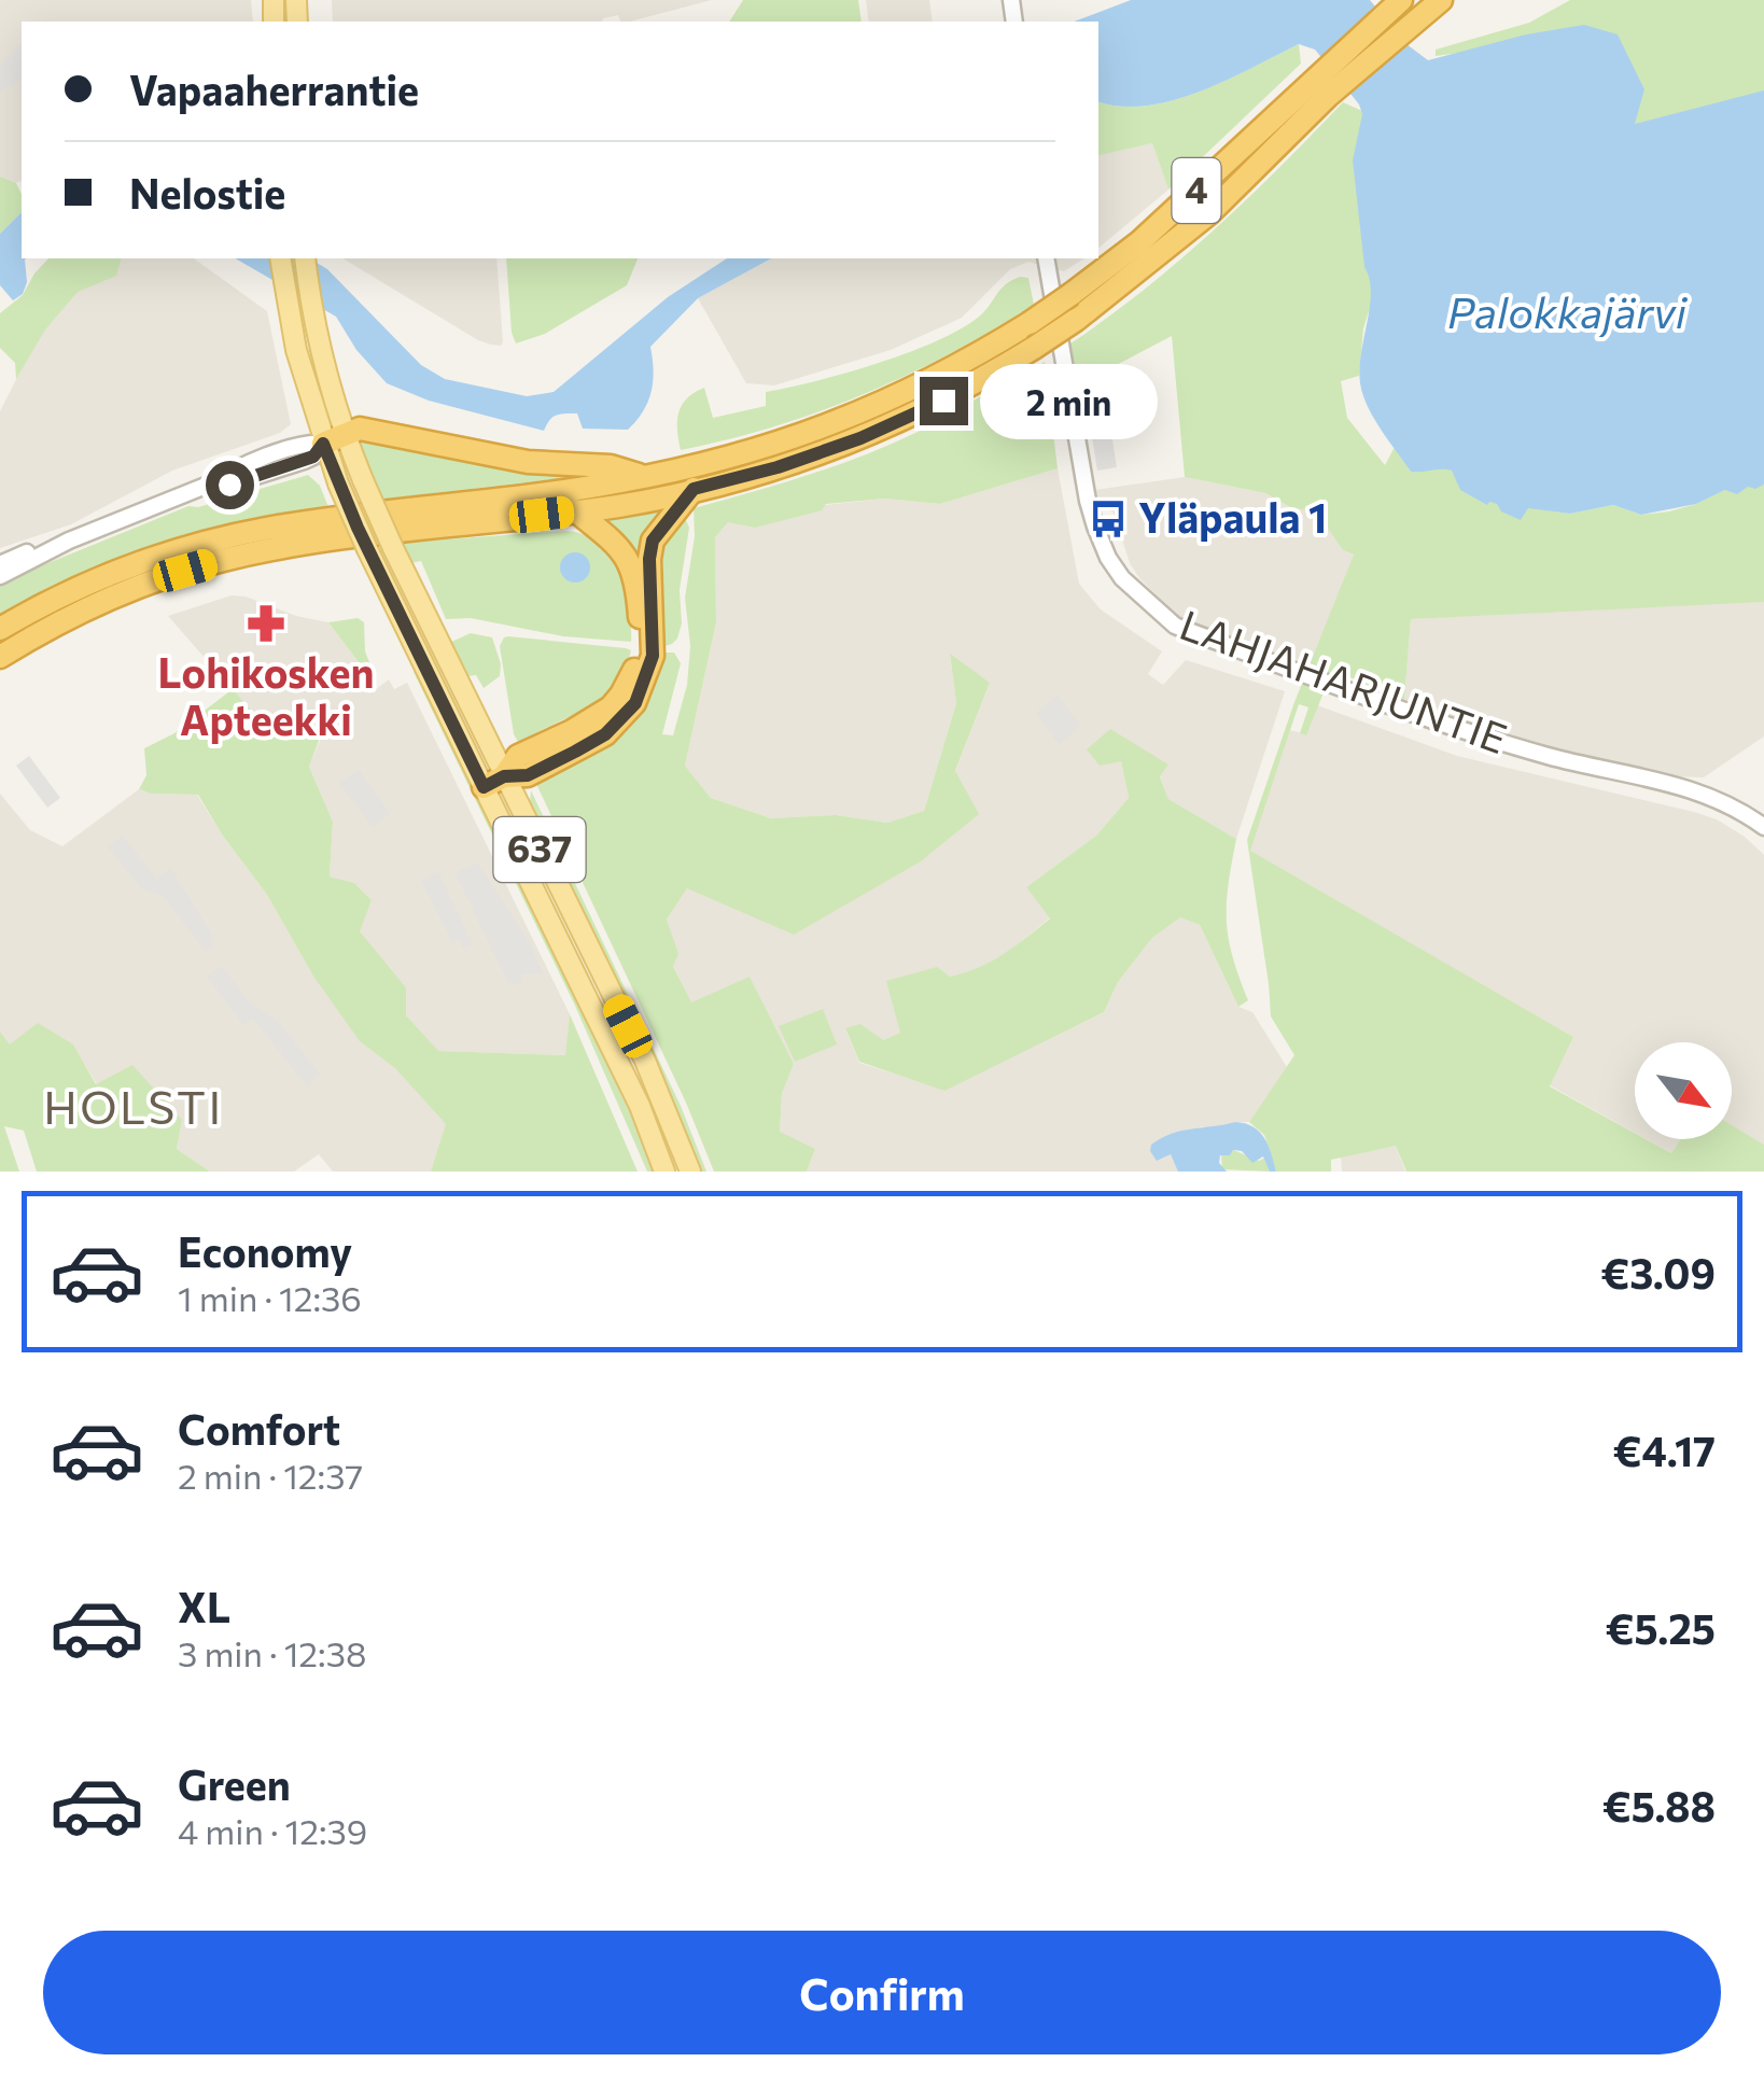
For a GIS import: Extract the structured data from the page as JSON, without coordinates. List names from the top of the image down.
{
  "streets": {
    "highway": ["4"],
    "main road": ["637"],
    "street": ["LAHJAHARJUNTIE"]
  },
  "districts": ["HOLSTI"],
  "water": ["Palokkajärvi"],
  "places": {
    "bus stop": ["Yläpaula 1"],
    "pharmacy": ["Lohikosken Apteekki"]
  },
  "north": "bottom right",
  "page": {
    "banner": ["Vapaaherrantie", "Nelostie"],
    "bubble": "2 min",
    "list": [
      {
        "name": "Economy",
        "note": "1 min · 12:36",
        "value": "€3.09"
      },
      {
        "name": "Comfort",
        "note": "2 min · 12:37",
        "value": "€4.17"
      },
      {
        "name": "XL",
        "note": "3 min · 12:38",
        "value": "€5.25"
      },
      {
        "name": "Green",
        "note": "4 min · 12:39",
        "value": "€5.88"
      }
    ],
    "buttons": "Confirm"
  }
}
